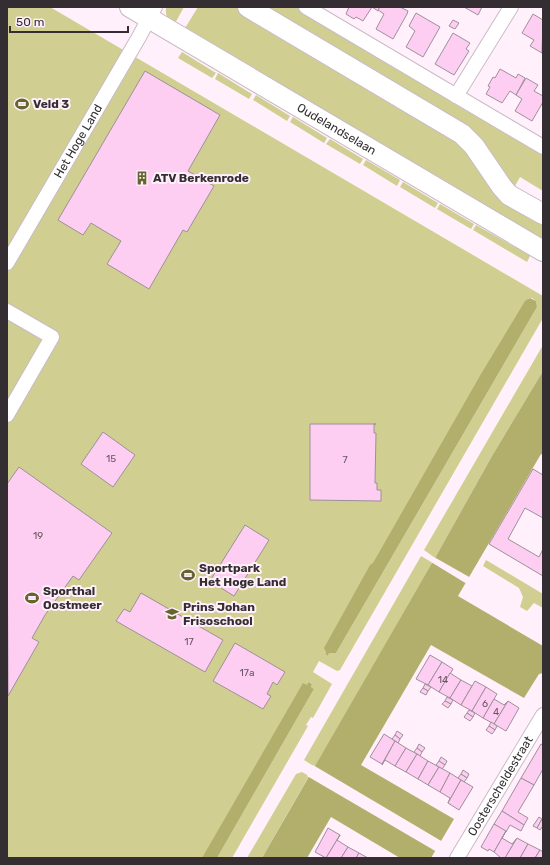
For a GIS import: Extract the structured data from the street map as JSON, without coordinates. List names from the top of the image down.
{
  "streets": {
    "street": ["Oudelandselaan", "Het Hoge Land", "Oosterscheldestraat"]
  },
  "crossings": [
    ["Oudelandselaan", "Het Hoge Land"]
  ],
  "places": {
    "sports": ["Veld 3", "Sportpark Het Hoge Land", "Sporthal Oostmeer"],
    "building": ["ATV Berkenrode"],
    "school or university": ["Prins Johan Frisoschool"]
  },
  "house_numbers": [
    "15",
    "7",
    "19",
    "17",
    "17a",
    "14",
    "6",
    "4"
  ],
  "scale_bar": "50 m"
}
